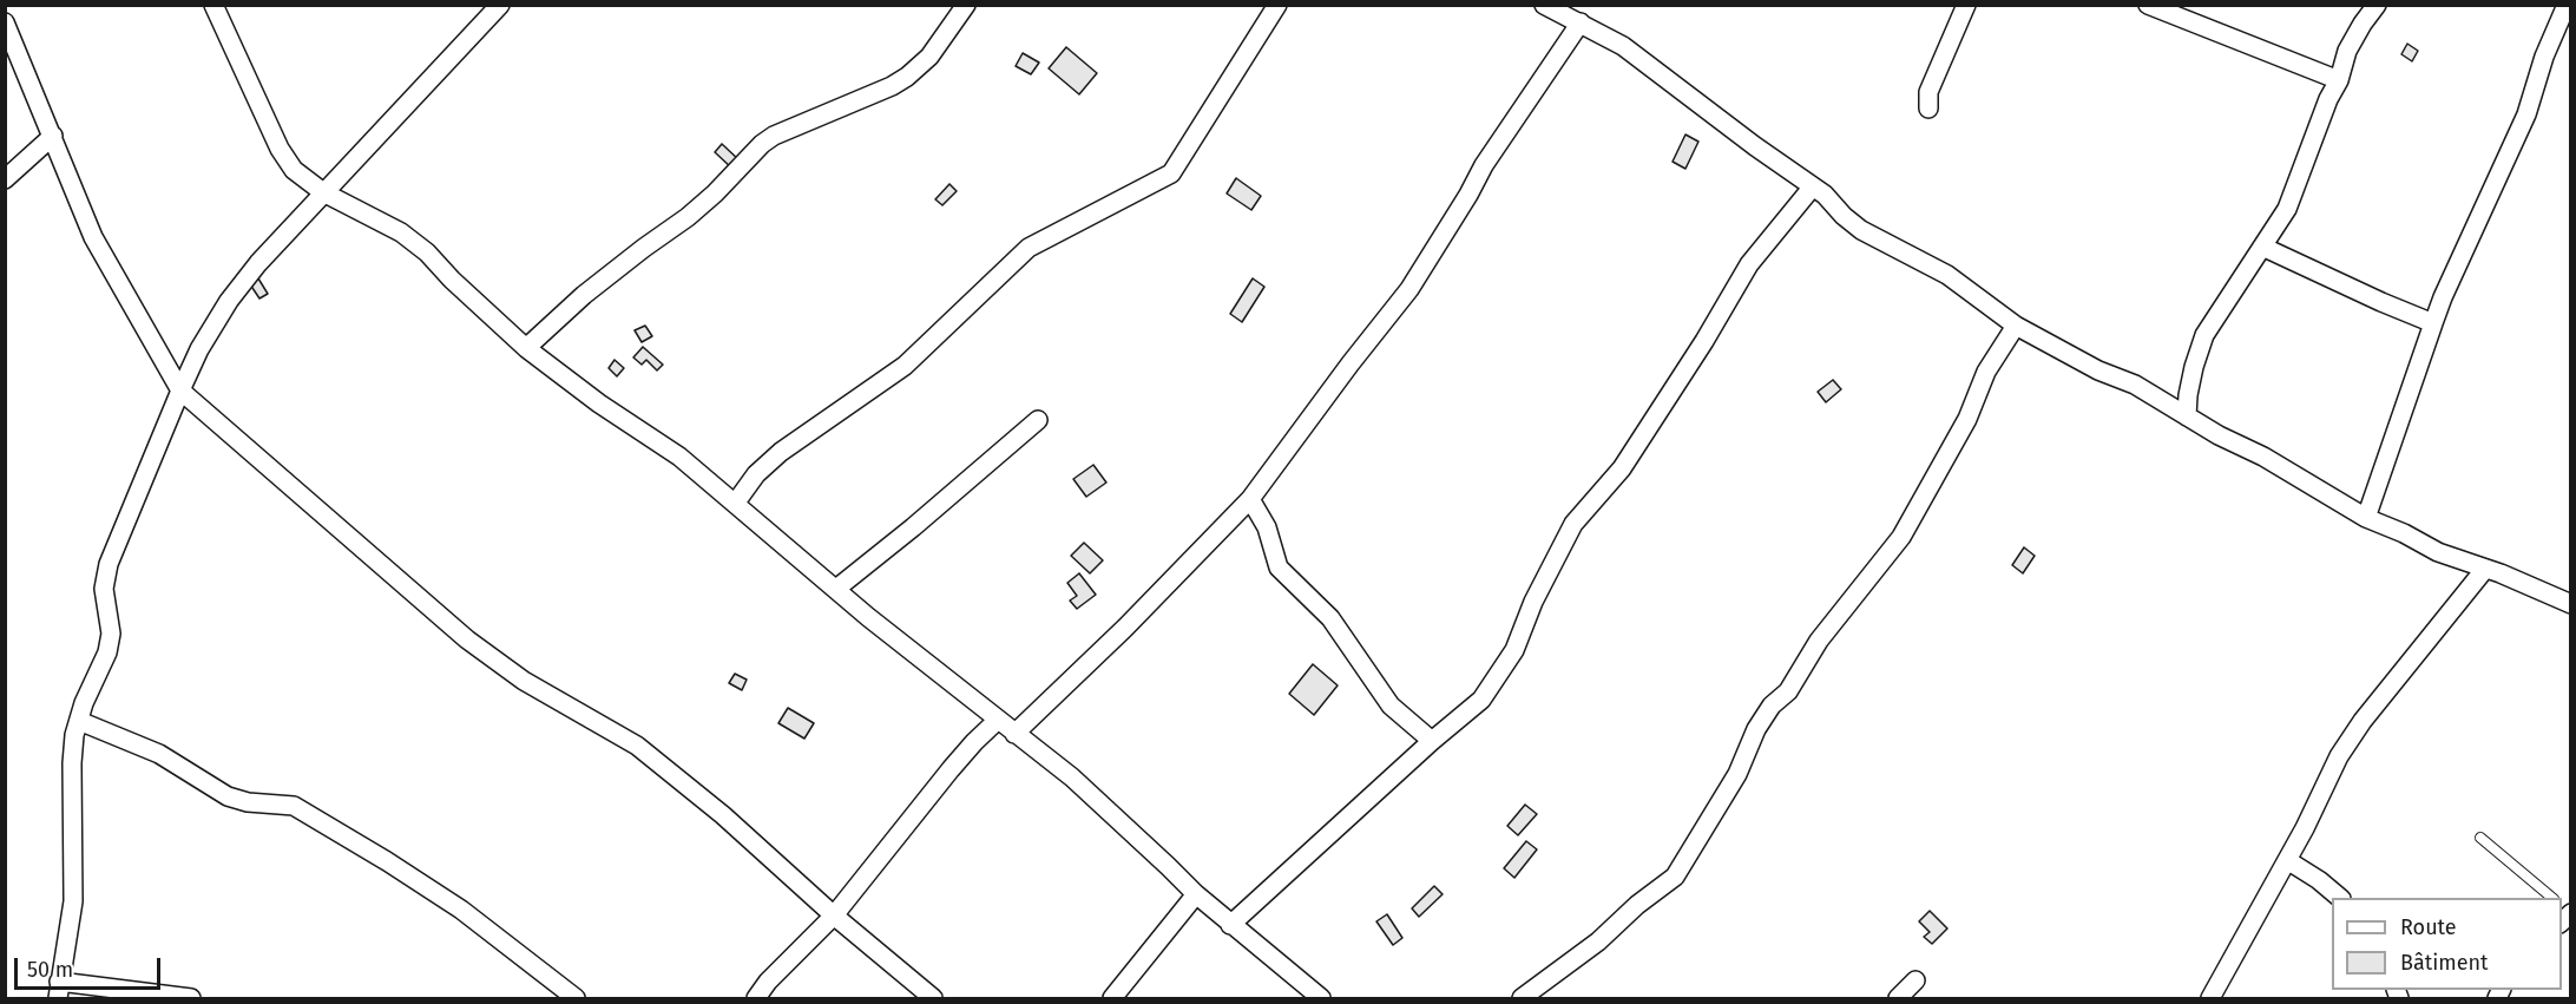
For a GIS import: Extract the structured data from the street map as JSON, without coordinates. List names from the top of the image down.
{
  "legend": ["Route", "Bâtiment"],
  "scale_bar": "50 m"
}
